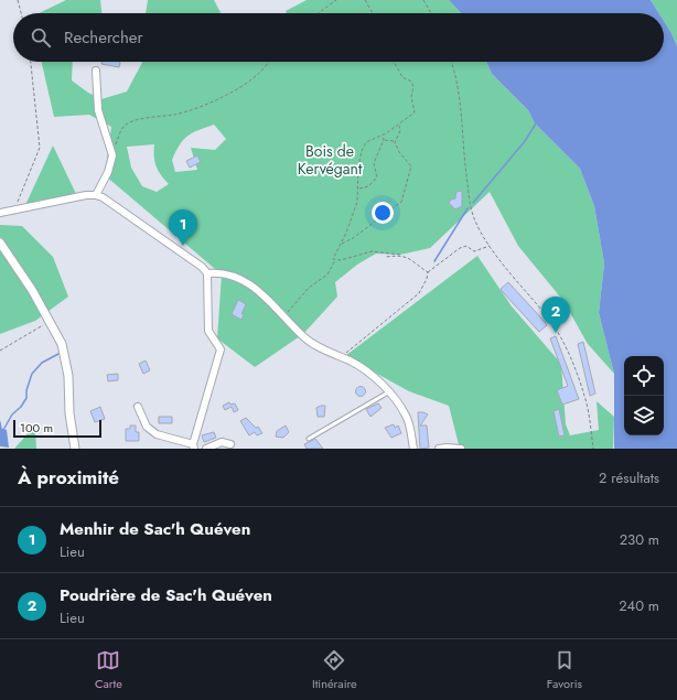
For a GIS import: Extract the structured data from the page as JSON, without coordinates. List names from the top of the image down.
{
  "parks": ["Bois de Kervégant"],
  "scale_bar": "100 m",
  "page": {
    "search": "Rechercher",
    "pins": ["1", "2"],
    "scale": "100 m",
    "heading": ["À proximité", "2 résultats"],
    "list": [
      {
        "mark": "1",
        "name": "Menhir de Sac'h Quéven",
        "note": "Lieu",
        "value": "230 m"
      },
      {
        "mark": "2",
        "name": "Poudrière de Sac'h Quéven",
        "note": "Lieu",
        "value": "240 m"
      }
    ],
    "nav": ["Carte", "Itinéraire", "Favoris"]
  }
}
